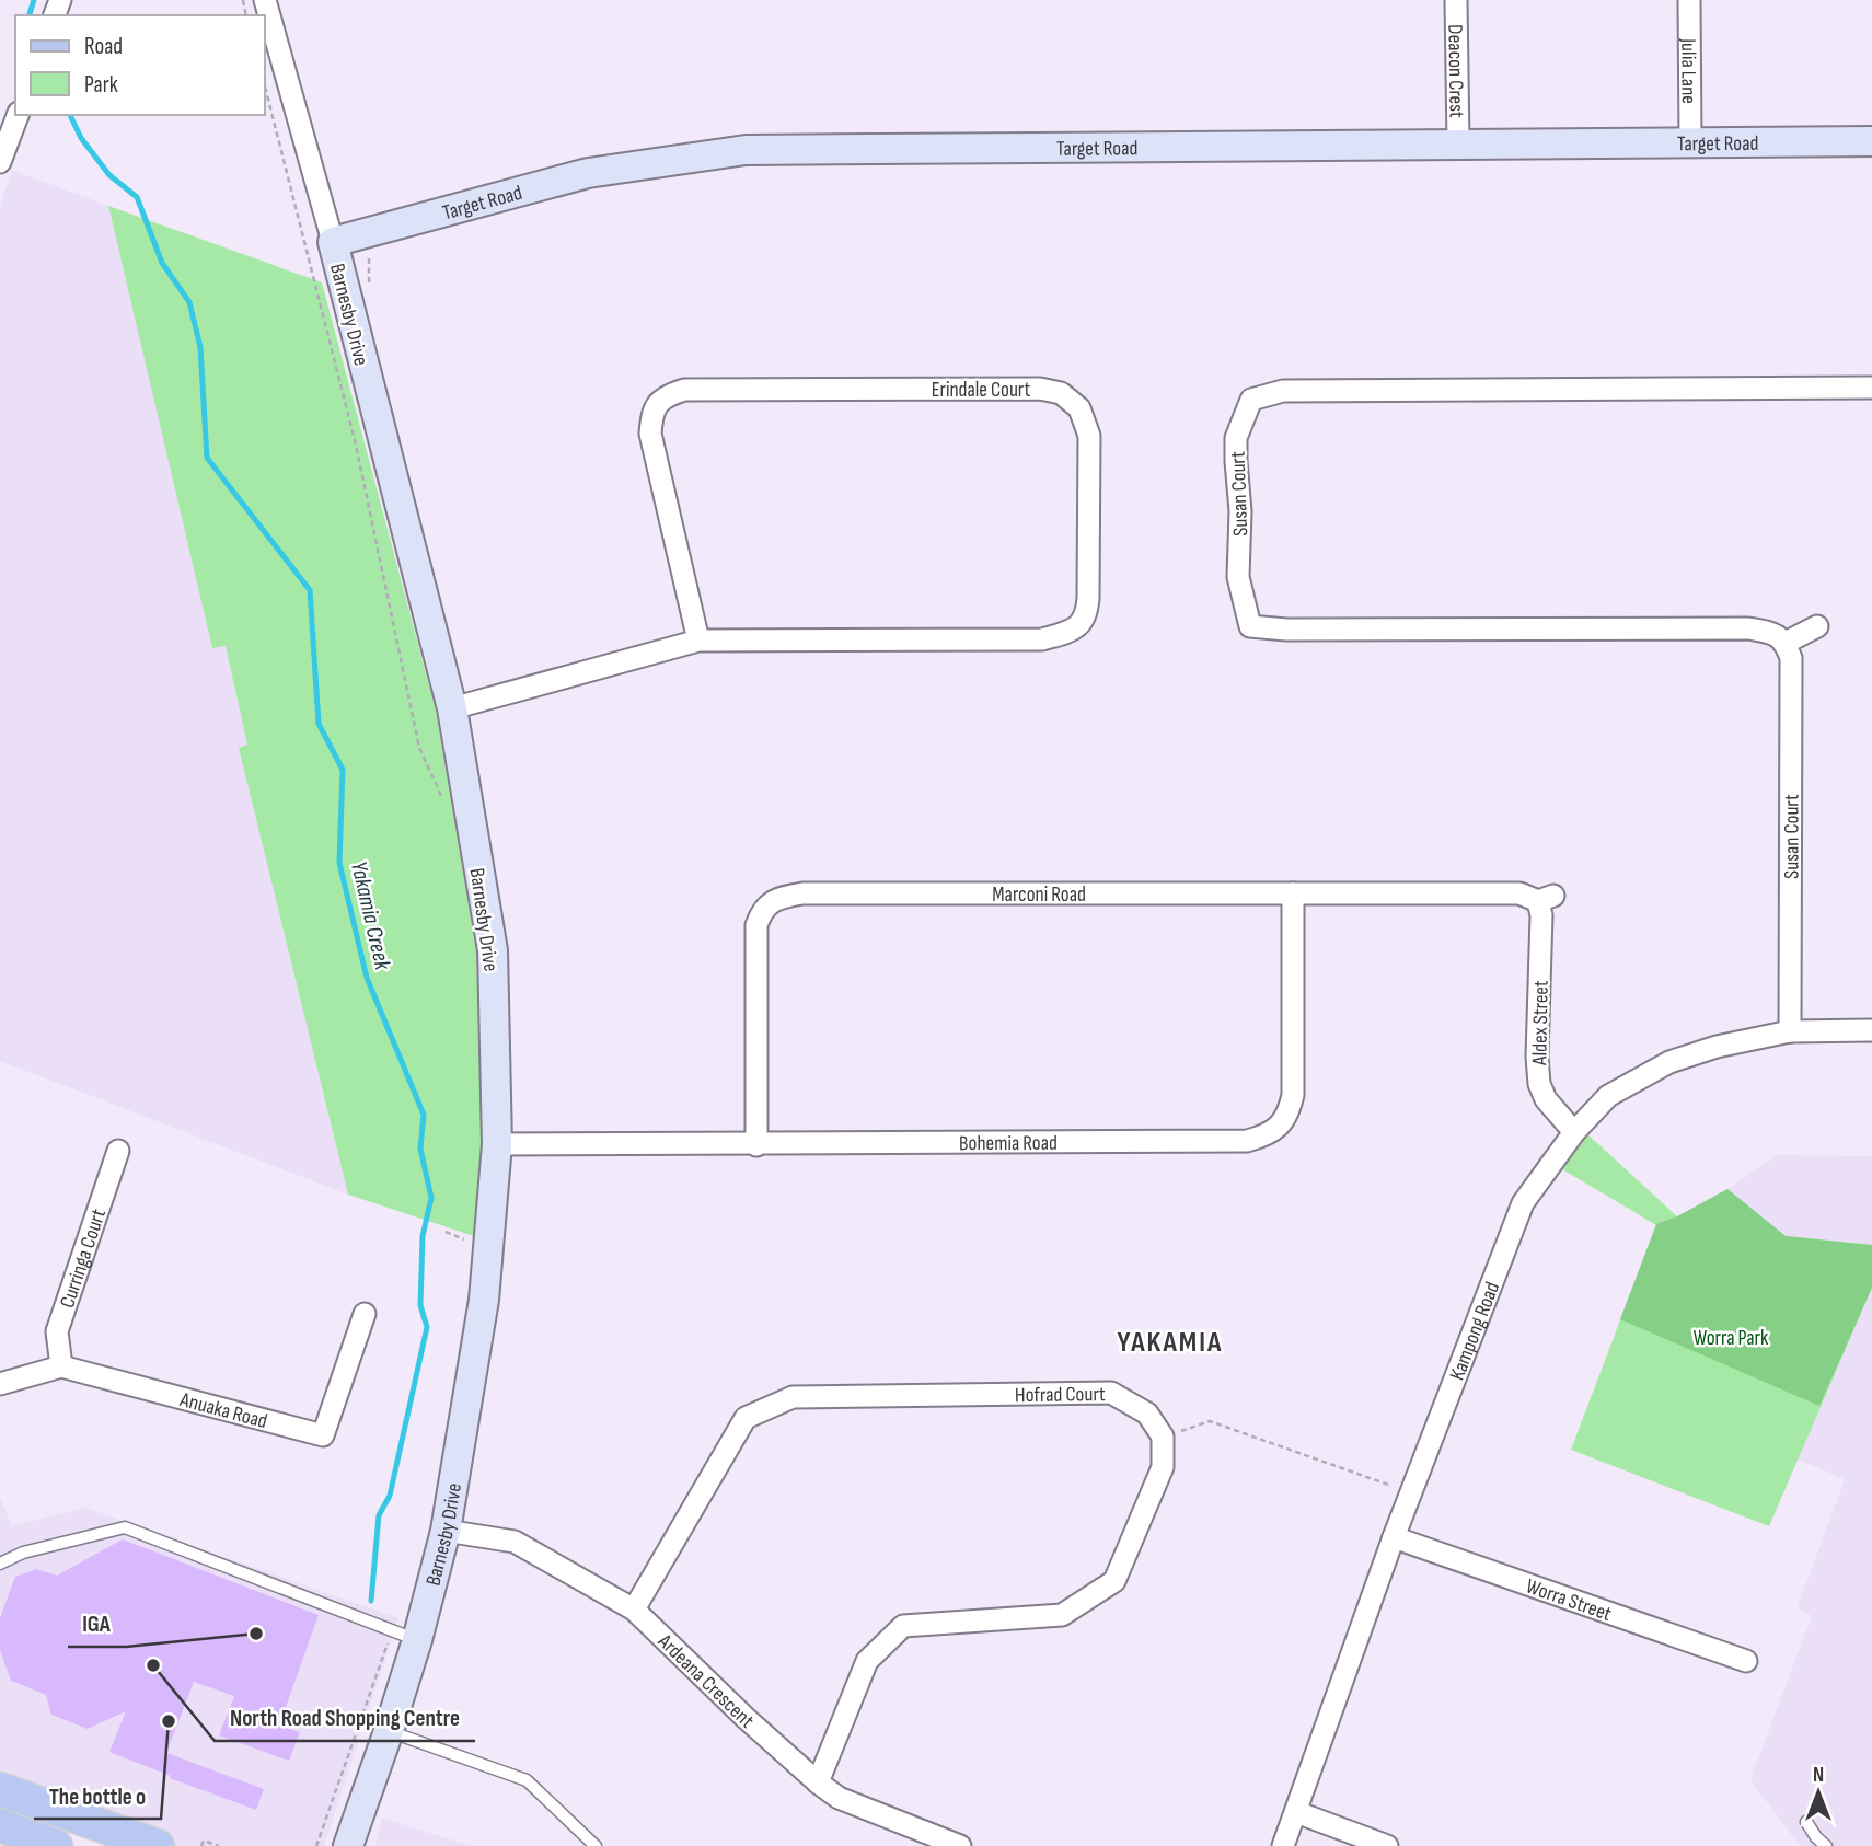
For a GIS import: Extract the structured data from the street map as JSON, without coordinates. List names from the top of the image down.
{
  "streets": {
    "street": [
      "Deacon Crest",
      "Julia Lane",
      "Target Road",
      "Barnesby Drive",
      "Erindale Court",
      "Susan Court",
      "Marconi Road",
      "Aldex Street",
      "Bohemia Road",
      "Curringa Court",
      "Kampong Road",
      "Hofrad Court",
      "Anuaka Road",
      "Worra Street",
      "Ardeana Crescent"
    ]
  },
  "crossings": [
    ["Deacon Crest", "Target Road"],
    ["Julia Lane", "Target Road"],
    ["Target Road", "Barnesby Drive"],
    ["Barnesby Drive", "Erindale Court"],
    ["Barnesby Drive", "Bohemia Road"],
    ["Barnesby Drive", "Ardeana Crescent"],
    ["Susan Court", "Kampong Road"],
    ["Marconi Road", "Aldex Street"],
    ["Marconi Road", "Bohemia Road"],
    ["Aldex Street", "Kampong Road"],
    ["Curringa Court", "Anuaka Road"],
    ["Kampong Road", "Worra Street"],
    ["Hofrad Court", "Ardeana Crescent"]
  ],
  "districts": ["YAKAMIA"],
  "water": ["Yakamia Creek"],
  "parks": ["Worra Park"],
  "places": ["IGA", "North Road Shopping Centre", "The bottle o"],
  "legend": ["Road", "Park"],
  "north": "top"
}
